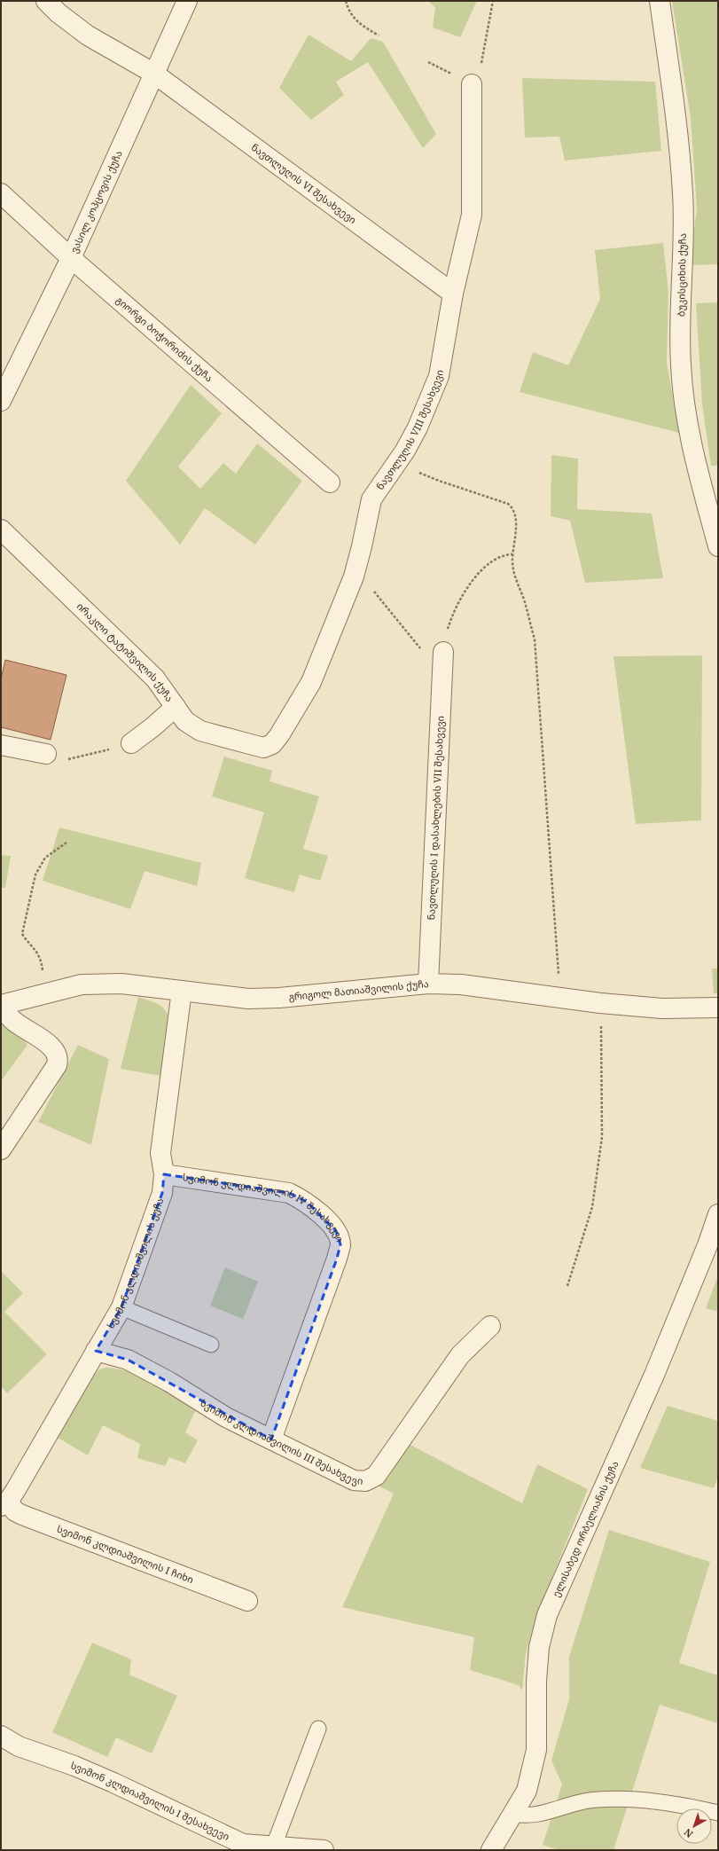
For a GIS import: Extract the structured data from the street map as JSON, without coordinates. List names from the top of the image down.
{
  "streets": {
    "street": [
      "ნავთლუღის VI შესახვევი",
      "ვასილ კოპცოვის ქუჩა",
      "ბუკისციხის ქუჩა",
      "გიორგი ბოჭორიძის ქუჩა",
      "ნავთლუღის VIII შესახვევი",
      "ირაკლი ტატიშვილის ქუჩა",
      "ნავთლუღის I დასახლების VII შესახვევი",
      "გრიგოლ მათიაშვილის ქუჩა",
      "სვიმონ კლდიაშვილის IV შესახვევი",
      "სვიმონ კლდიაშვილის ქუჩა",
      "სვიმონ კლდიაშვილის III შესახვევი",
      "ელისაბედ ორბელიანის ქუჩა",
      "სვიმონ კლდიაშვილის I ჩიხი",
      "სვიმონ კლდიაშვილის I შესახვევი"
    ]
  },
  "crossings": [
    ["ნავთლუღის VI შესახვევი", "ვასილ კოპცოვის ქუჩა"],
    ["ნავთლუღის VI შესახვევი", "ნავთლუღის VIII შესახვევი"],
    ["ვასილ კოპცოვის ქუჩა", "გიორგი ბოჭორიძის ქუჩა"],
    ["ნავთლუღის VIII შესახვევი", "ირაკლი ტატიშვილის ქუჩა"],
    ["ნავთლუღის I დასახლების VII შესახვევი", "გრიგოლ მათიაშვილის ქუჩა"],
    ["გრიგოლ მათიაშვილის ქუჩა", "სვიმონ კლდიაშვილის ქუჩა"],
    ["სვიმონ კლდიაშვილის IV შესახვევი", "სვიმონ კლდიაშვილის ქუჩა"],
    ["სვიმონ კლდიაშვილის IV შესახვევი", "სვიმონ კლდიაშვილის III შესახვევი"],
    ["სვიმონ კლდიაშვილის ქუჩა", "სვიმონ კლდიაშვილის III შესახვევი"],
    ["სვიმონ კლდიაშვილის ქუჩა", "სვიმონ კლდიაშვილის I ჩიხი"]
  ],
  "north": "bottom left"
}
